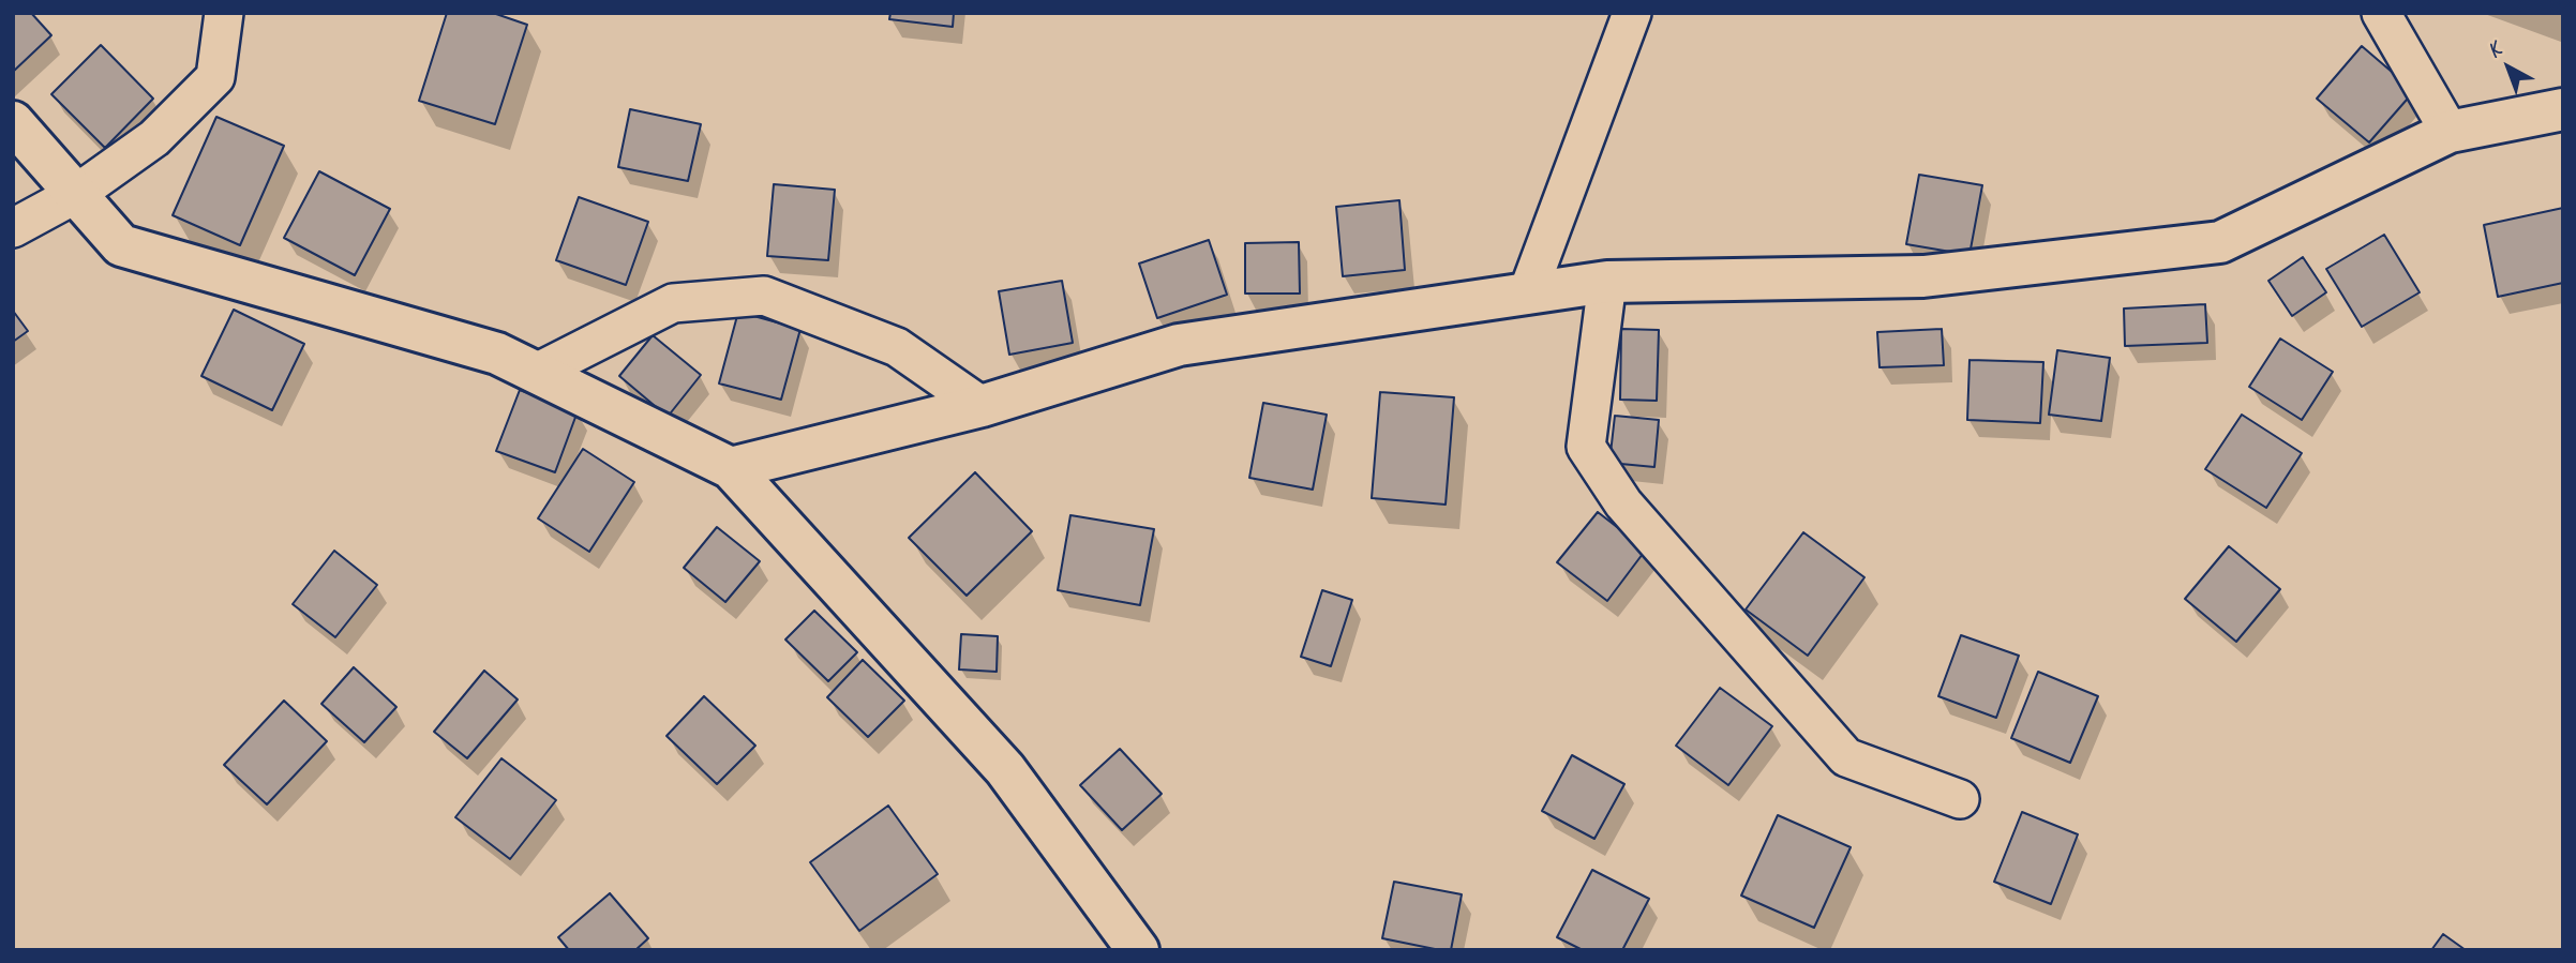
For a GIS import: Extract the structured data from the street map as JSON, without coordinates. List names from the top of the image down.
{
  "north": "top left"
}
